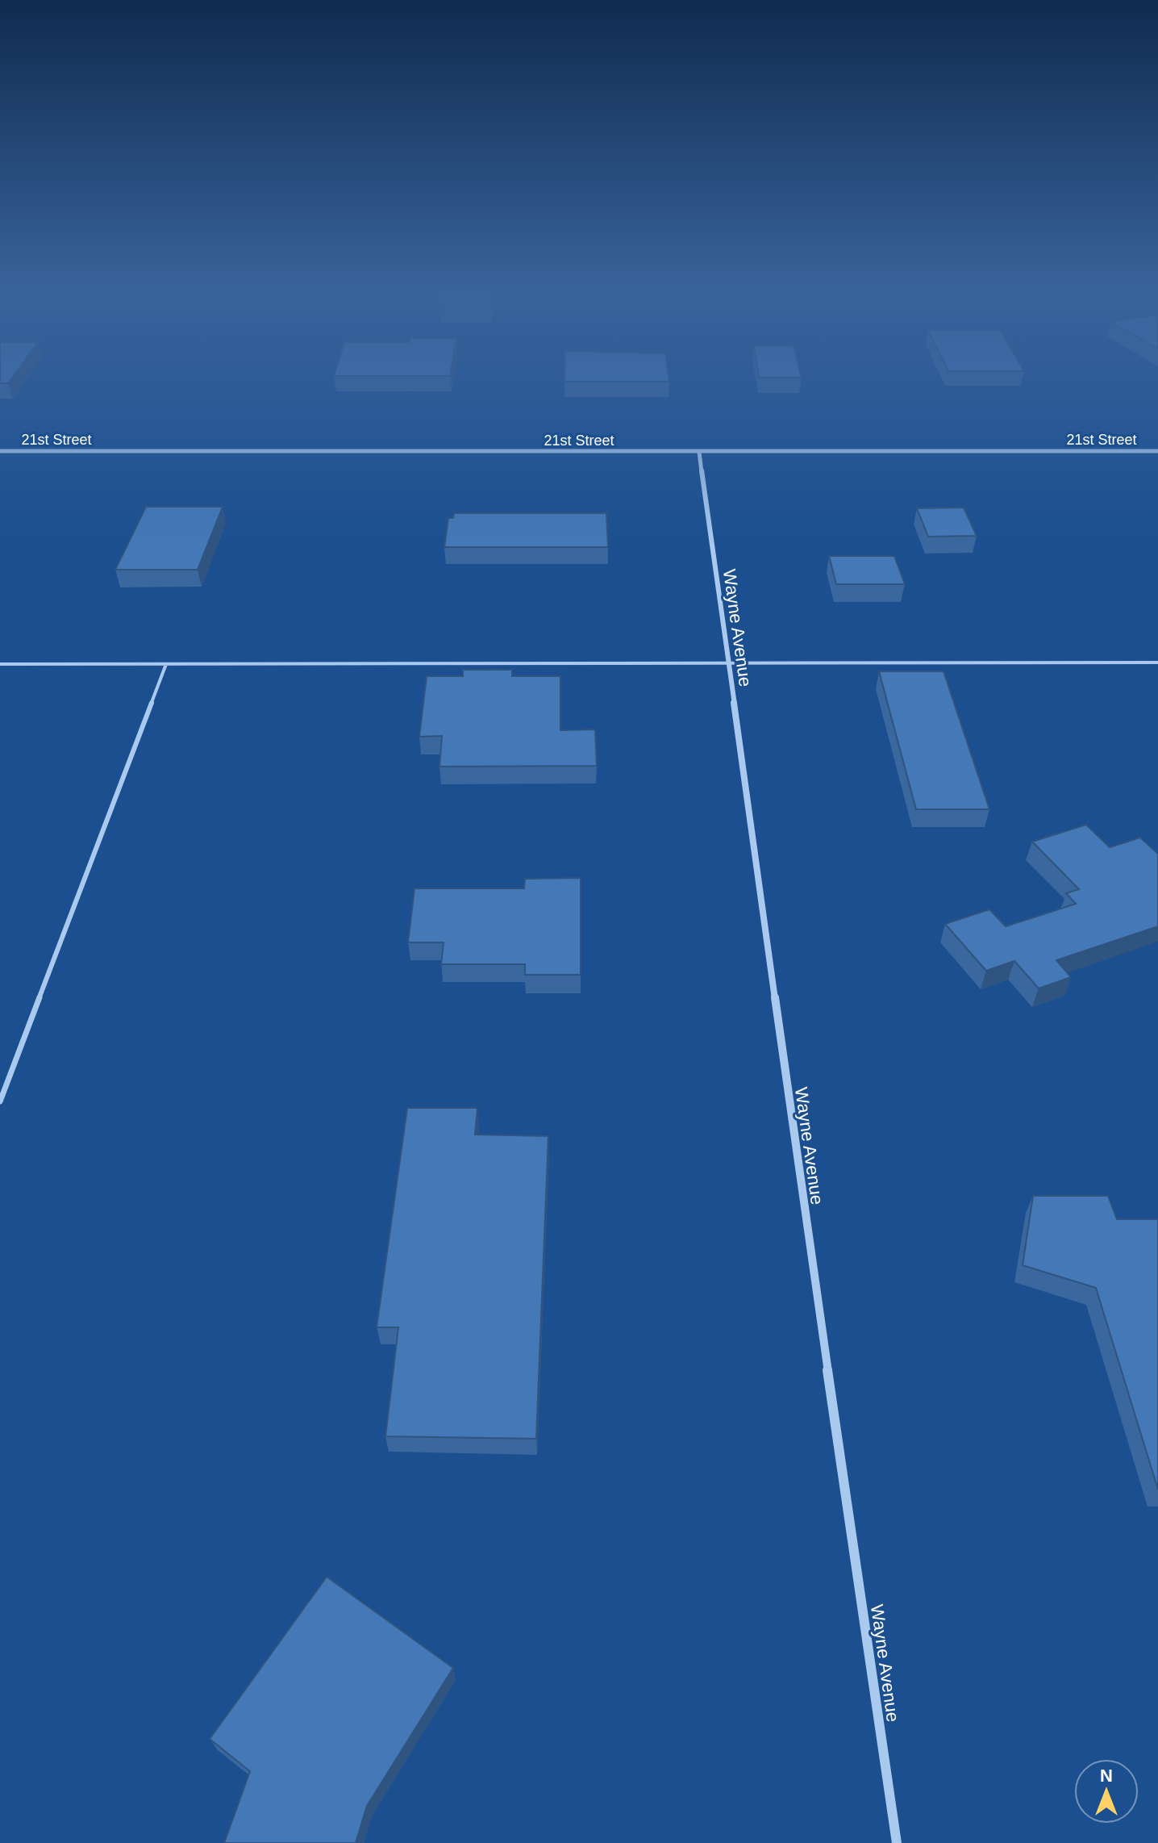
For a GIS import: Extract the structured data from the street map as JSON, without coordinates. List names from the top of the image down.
{
  "streets": {
    "street": ["21st Street", "Wayne Avenue"]
  },
  "crossings": [
    ["21st Street", "Wayne Avenue"]
  ],
  "north": "top"
}
